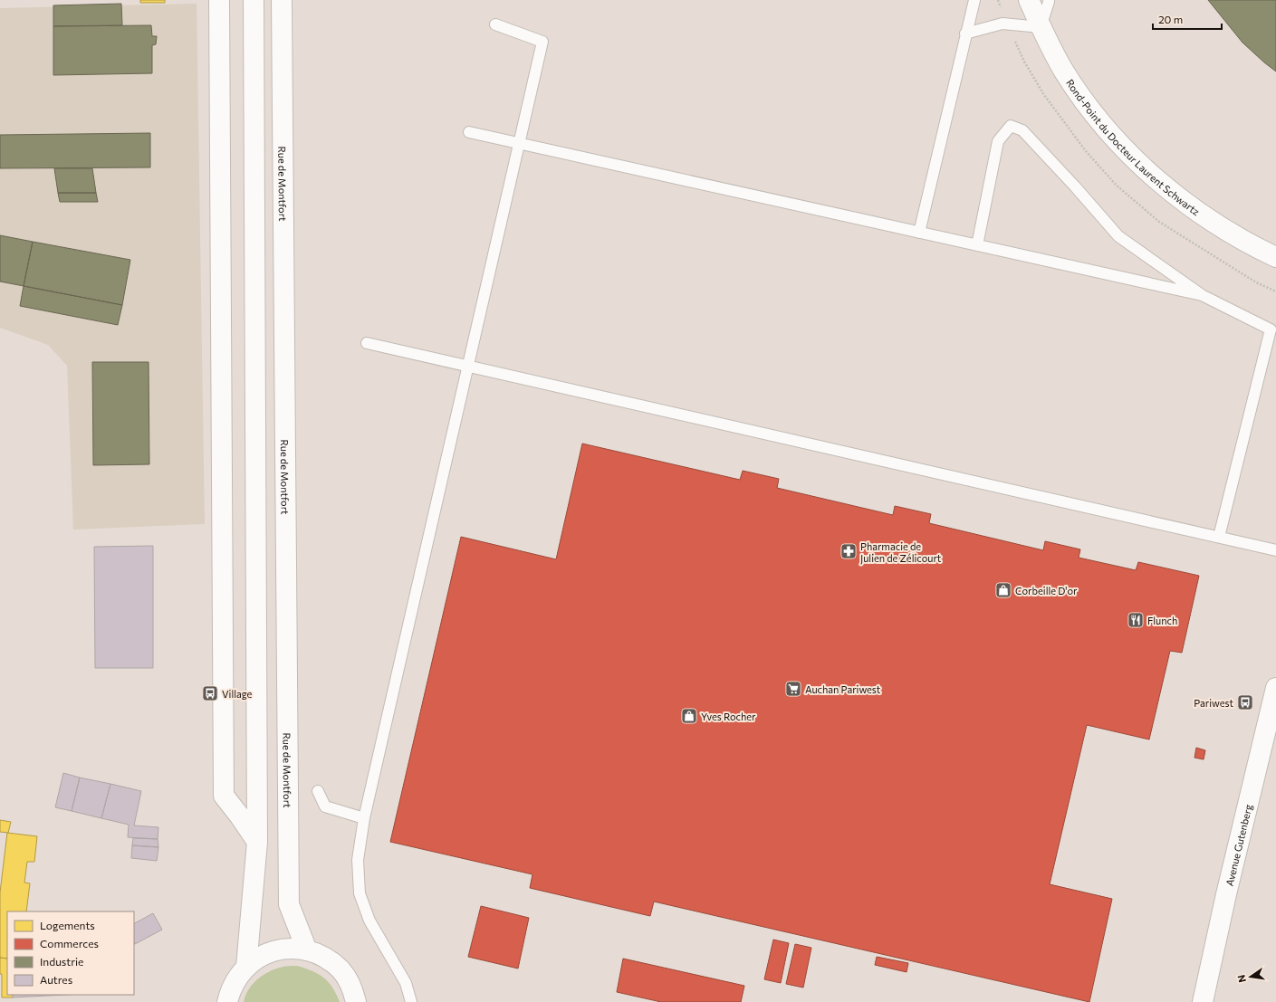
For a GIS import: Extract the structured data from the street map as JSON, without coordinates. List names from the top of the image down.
{
  "streets": {
    "street": ["Rond-Point du Docteur Laurent Schwartz", "Rue de Montfort", "Avenue Gutenberg"]
  },
  "places": {
    "pharmacy": ["Pharmacie de Julien de Zélicourt"],
    "shop": ["Corbeille D'or", "Yves Rocher"],
    "restaurant": ["Flunch"],
    "supermarket": ["Auchan Pariwest"],
    "bus stop": ["Village", "Pariwest"]
  },
  "legend": [
    "Logements",
    "Commerces",
    "Industrie",
    "Autres"
  ],
  "scale_bar": "20 m",
  "north": "left"
}
